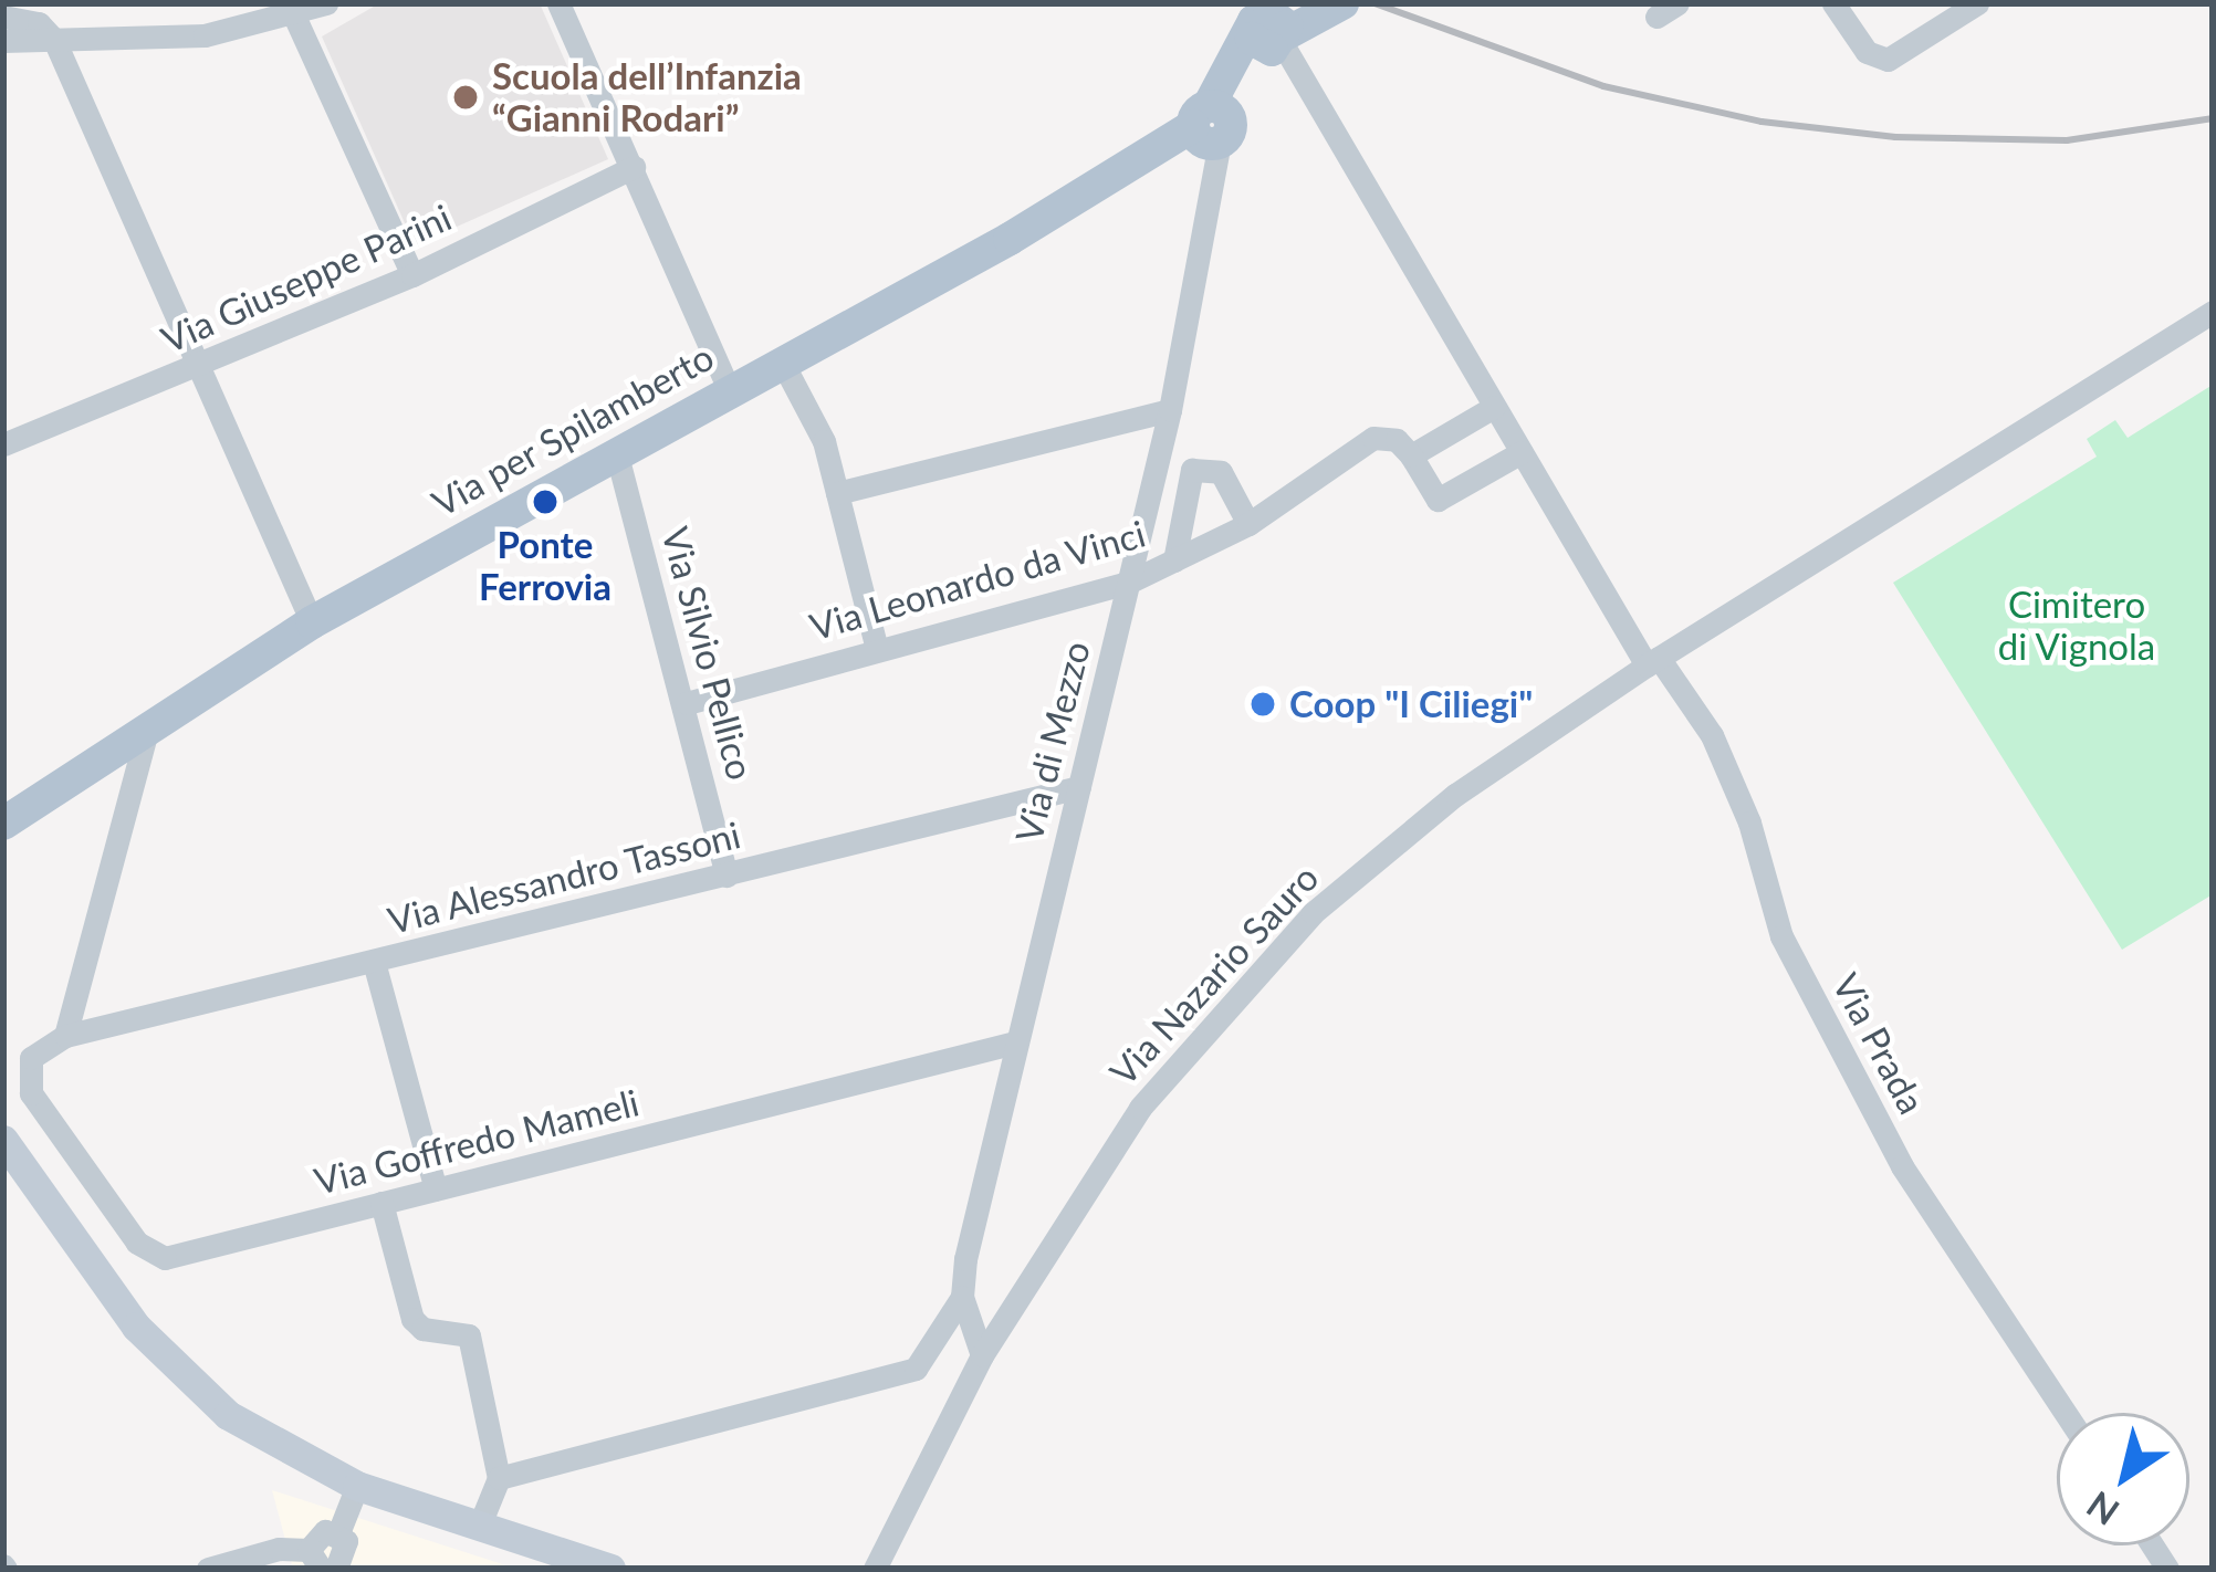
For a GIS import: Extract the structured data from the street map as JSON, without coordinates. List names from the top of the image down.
{
  "streets": {
    "main road": ["Via per Spilamberto"],
    "street": [
      "Via Giuseppe Parini",
      "Via Leonardo da Vinci",
      "Via Silvio Pellico",
      "Via di Mezzo",
      "Via Alessandro Tassoni",
      "Via Nazario Sauro",
      "Via Prada",
      "Via Goffredo Mameli"
    ]
  },
  "crossings": [
    ["Via per Spilamberto", "Via Silvio Pellico"],
    ["Via per Spilamberto", "Via di Mezzo"],
    ["Via per Spilamberto", "Via Prada"],
    ["Via Leonardo da Vinci", "Via Silvio Pellico"],
    ["Via Leonardo da Vinci", "Via di Mezzo"],
    ["Via Silvio Pellico", "Via Alessandro Tassoni"],
    ["Via di Mezzo", "Via Alessandro Tassoni"],
    ["Via di Mezzo", "Via Goffredo Mameli"],
    ["Via Alessandro Tassoni", "Via Goffredo Mameli"],
    ["Via Nazario Sauro", "Via Prada"]
  ],
  "parks": ["Cimitero di Vignola"],
  "places": ["Scuola dell’Infanzia “Gianni Rodari”", "Ponte Ferrovia", "Coop \"I Ciliegi\""],
  "north": "bottom left"
}
